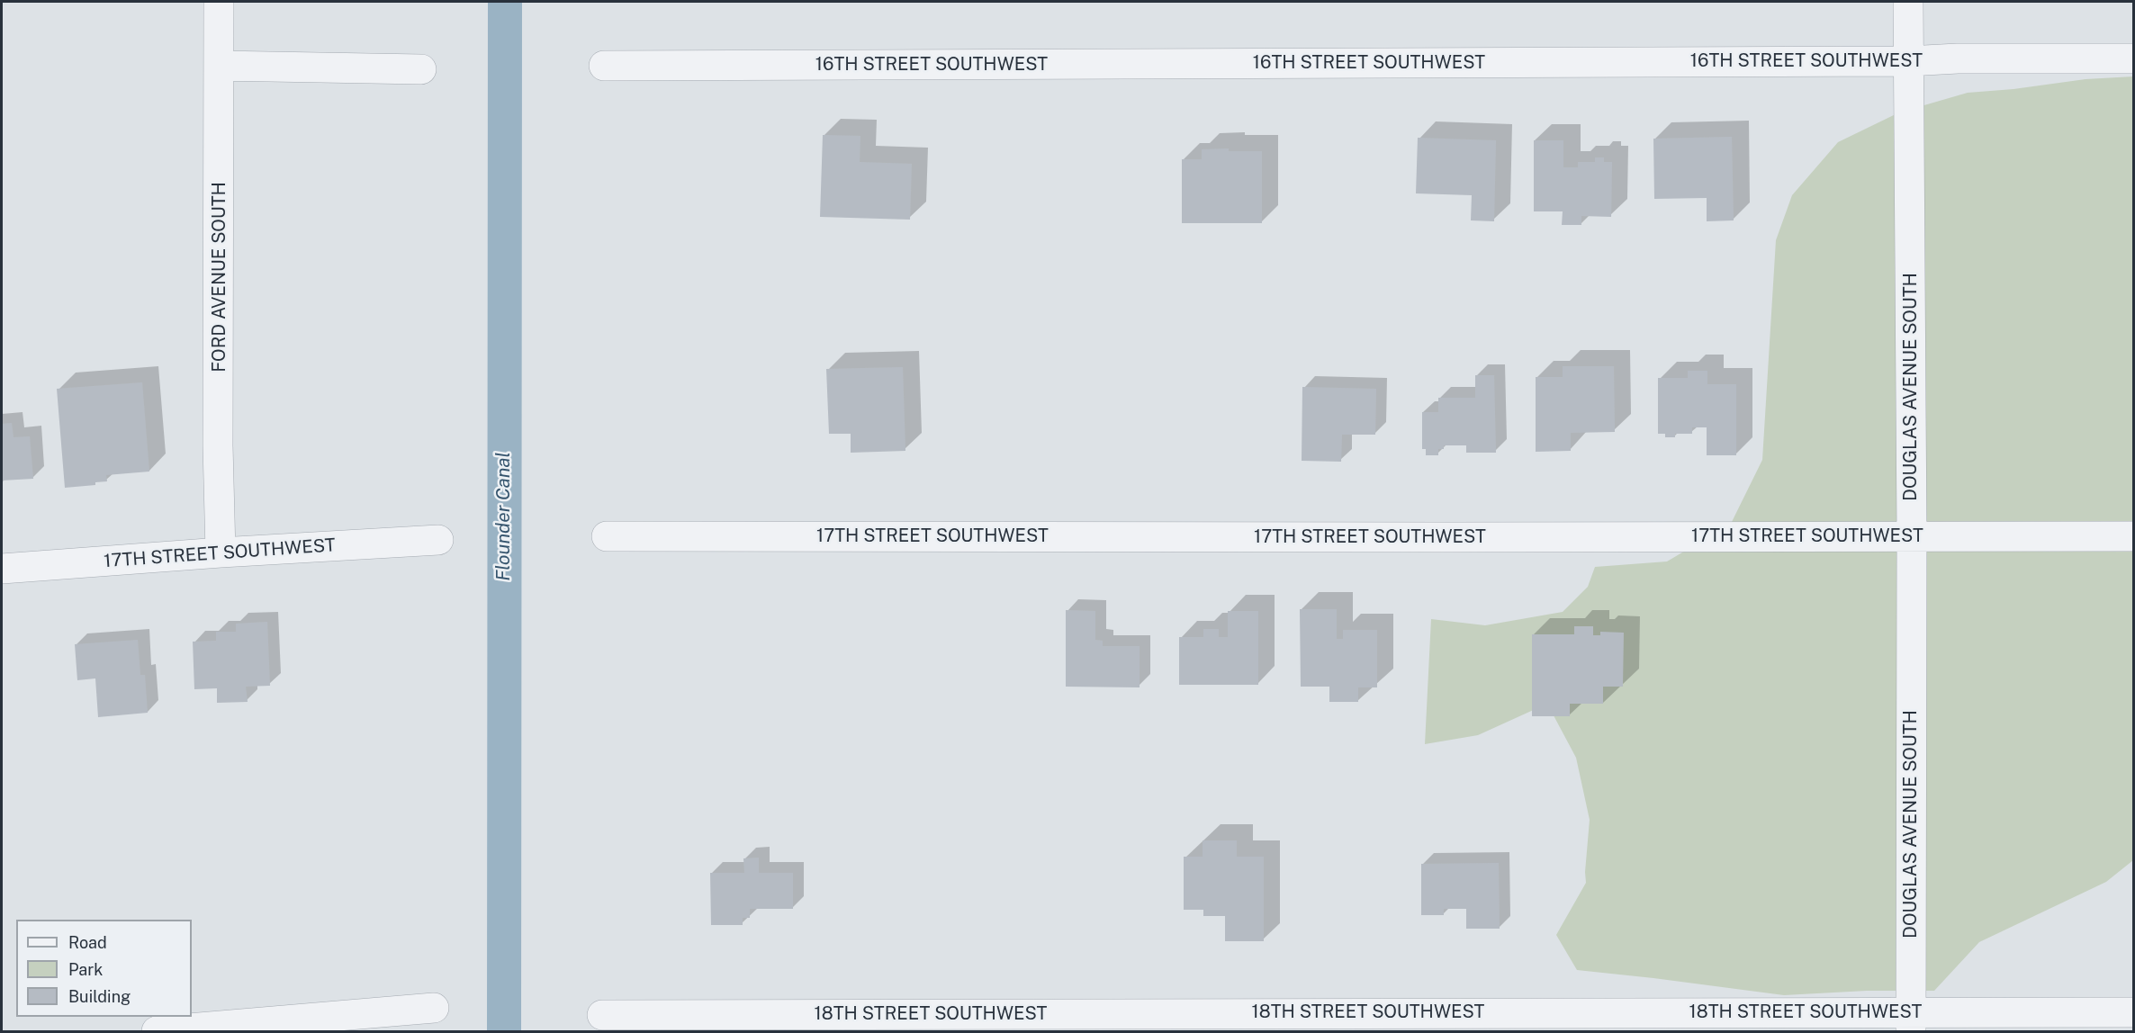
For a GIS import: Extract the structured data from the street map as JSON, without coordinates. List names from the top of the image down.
{
  "streets": {
    "street": [
      "16TH STREET SOUTHWEST",
      "FORD AVENUE SOUTH",
      "DOUGLAS AVENUE SOUTH",
      "17TH STREET SOUTHWEST",
      "18TH STREET SOUTHWEST"
    ]
  },
  "crossings": [
    ["16TH STREET SOUTHWEST", "DOUGLAS AVENUE SOUTH"],
    ["FORD AVENUE SOUTH", "17TH STREET SOUTHWEST"],
    ["DOUGLAS AVENUE SOUTH", "17TH STREET SOUTHWEST"],
    ["DOUGLAS AVENUE SOUTH", "18TH STREET SOUTHWEST"]
  ],
  "water": ["Flounder Canal"],
  "legend": ["Road", "Park", "Building"]
}
